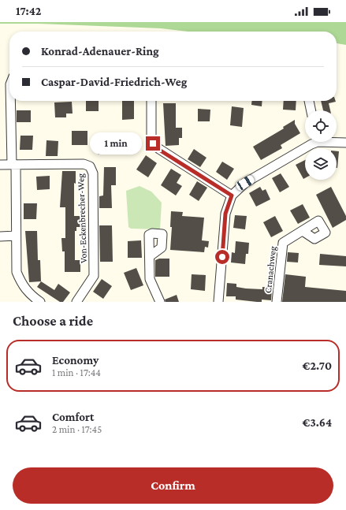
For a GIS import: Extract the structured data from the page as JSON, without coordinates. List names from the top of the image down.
{
  "streets": {
    "street": ["Von-Eckenbrecher-Weg", "Cranachweg"]
  },
  "page": {
    "status": "17:42",
    "banner": ["Konrad-Adenauer-Ring", "Caspar-David-Friedrich-Weg"],
    "bubble": "1 min",
    "heading": "Choose a ride",
    "list": [
      {
        "name": "Economy",
        "note": "1 min · 17:44",
        "value": "€2.70"
      },
      {
        "name": "Comfort",
        "note": "2 min · 17:45",
        "value": "€3.64"
      }
    ],
    "buttons": "Confirm"
  }
}
